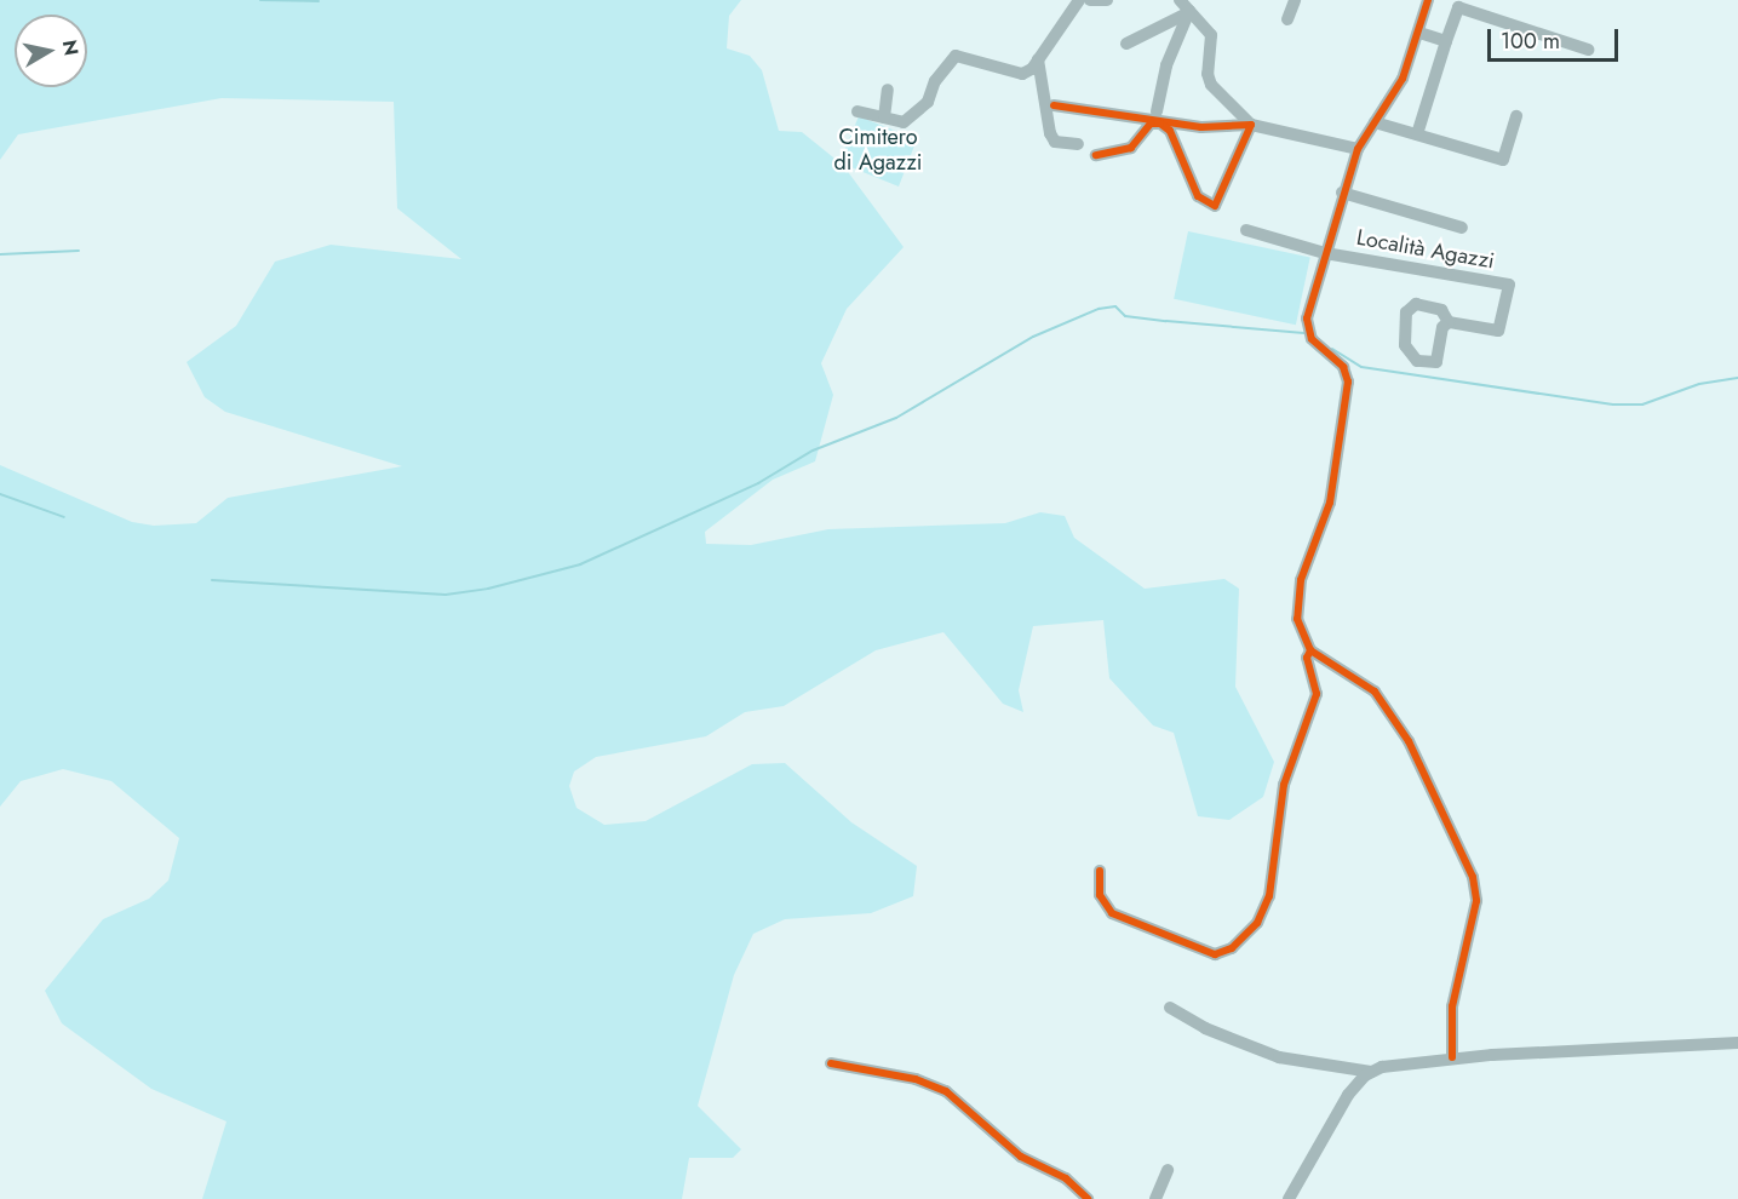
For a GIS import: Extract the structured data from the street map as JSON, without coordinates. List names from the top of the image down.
{
  "streets": {
    "street": ["Località Agazzi"]
  },
  "parks": ["Cimitero di Agazzi"],
  "scale_bar": "100 m",
  "north": "right"
}
